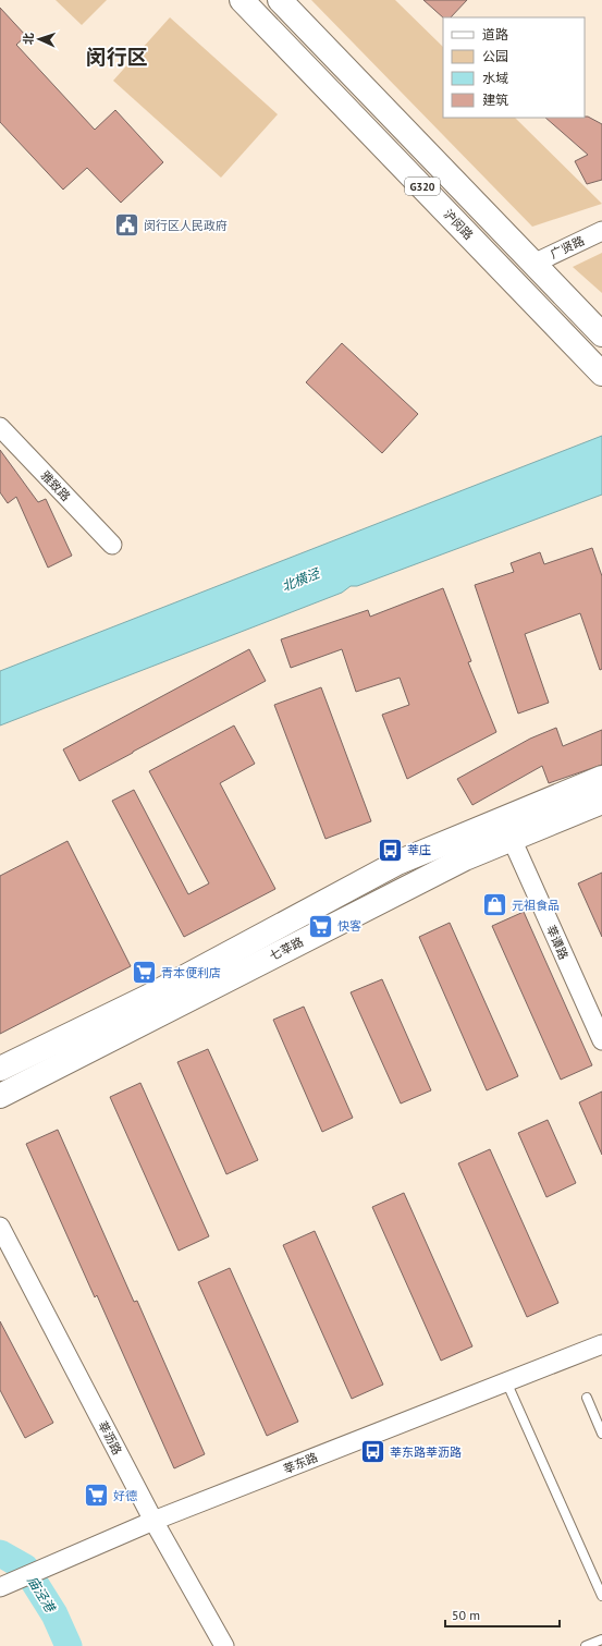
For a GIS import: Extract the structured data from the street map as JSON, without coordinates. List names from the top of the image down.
{
  "streets": {
    "main road": ["G320", "沪闵路", "七莘路"],
    "street": [
      "广贤路",
      "雅致路",
      "莘谭路",
      "莘沥路",
      "莘东路"
    ]
  },
  "crossings": [
    ["G320", "广贤路"],
    ["莘谭路", "七莘路"],
    ["莘沥路", "莘东路"]
  ],
  "districts": ["闵行区"],
  "water": ["北横泾", "庙泾港"],
  "places": {
    "public building": ["闵行区人民政府"],
    "bus stop": ["莘庄", "莘东路莘沥路"],
    "shop": ["元祖食品"],
    "supermarket": ["快客", "青本便利店", "好德"]
  },
  "legend": [
    "道路",
    "公园",
    "水域",
    "建筑"
  ],
  "scale_bar": "50 m",
  "north": "left"
}
